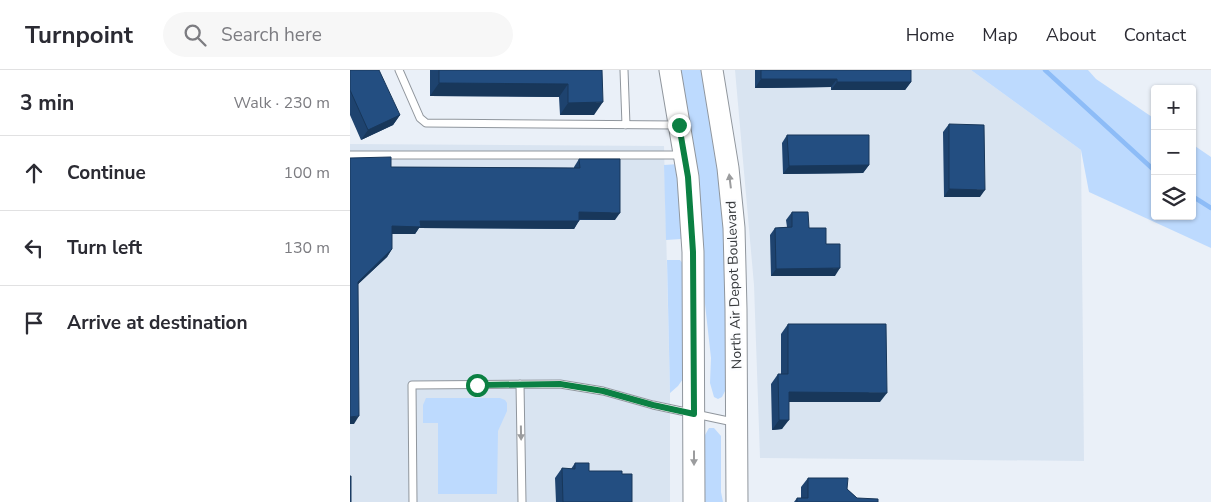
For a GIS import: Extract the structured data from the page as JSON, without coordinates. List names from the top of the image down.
{
  "streets": {
    "main road": ["North Air Depot Boulevard"]
  },
  "page": {
    "header": "Turnpoint",
    "search": "Search here",
    "nav": [
      "Home",
      "Map",
      "About",
      "Contact"
    ],
    "heading": ["3 min", "Walk · 230 m"],
    "map_buttons": ["+", "−"],
    "list": [
      ["Continue", "100 m"],
      ["Turn left", "130 m"],
      "Arrive at destination"
    ]
  }
}
